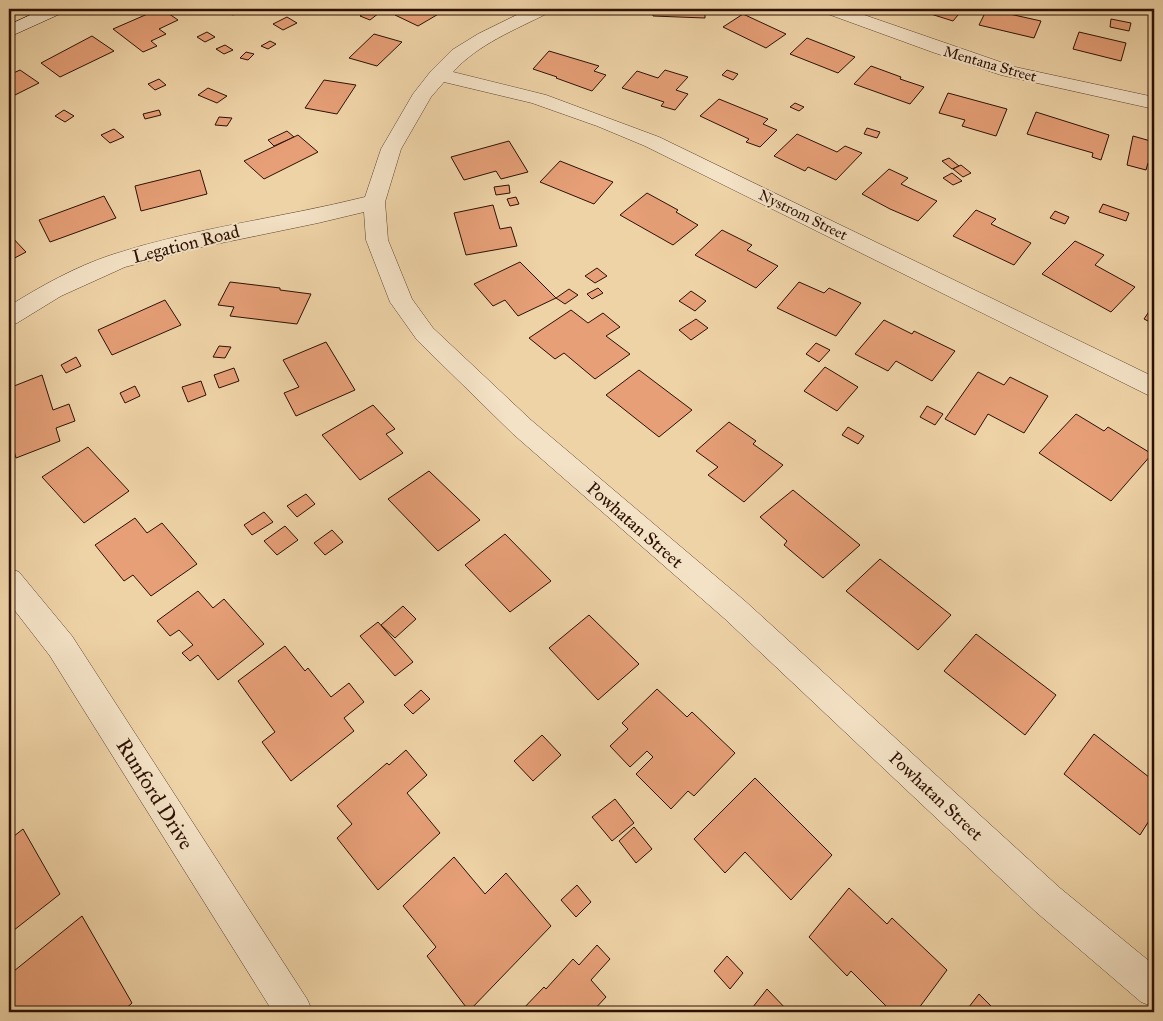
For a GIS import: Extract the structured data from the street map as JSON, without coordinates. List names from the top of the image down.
{
  "streets": {
    "street": [
      "Mentana Street",
      "Nystrom Street",
      "Legation Road",
      "Powhatan Street",
      "Runford Drive"
    ]
  },
  "crossings": [
    ["Nystrom Street", "Powhatan Street"],
    ["Legation Road", "Powhatan Street"]
  ]
}
